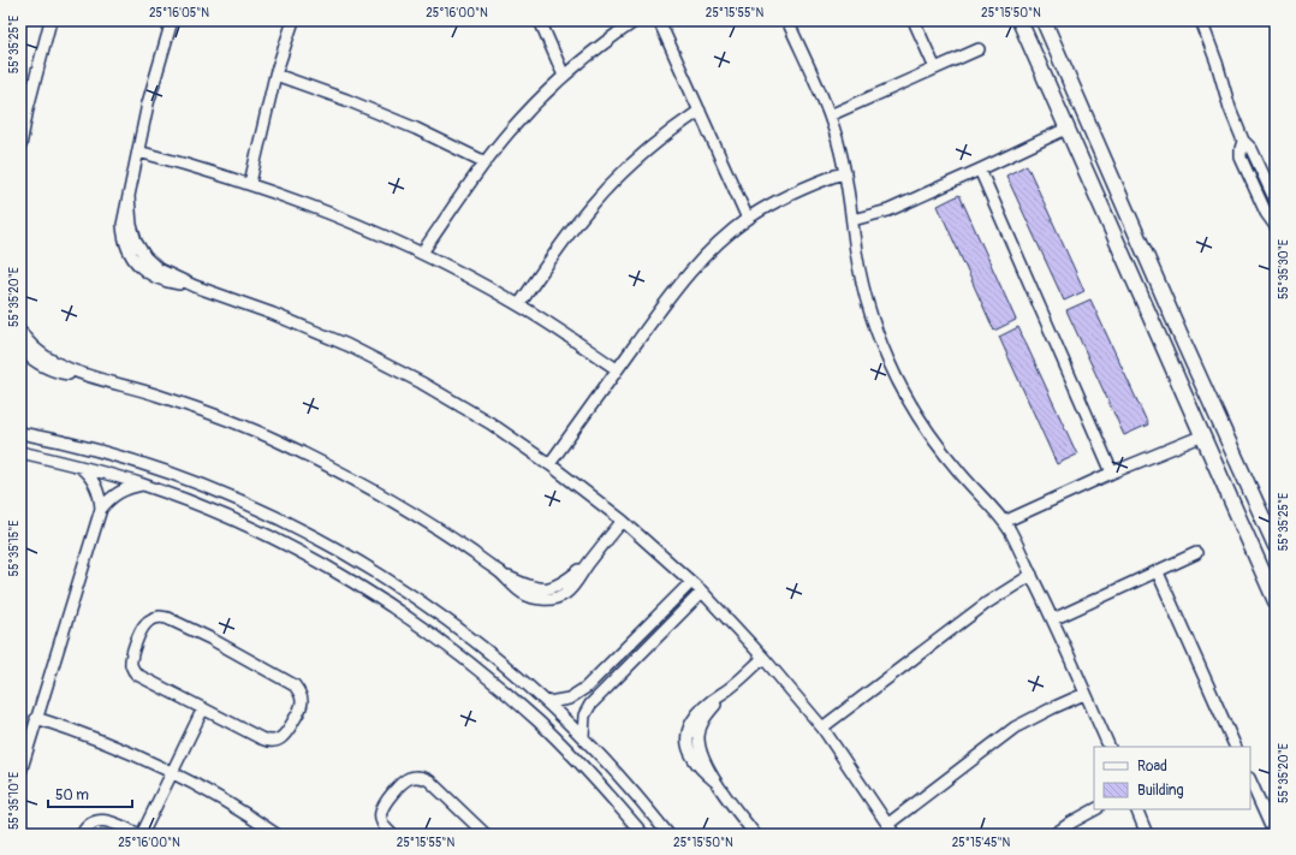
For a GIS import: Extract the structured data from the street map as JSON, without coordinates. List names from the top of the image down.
{
  "legend": ["Road", "Building"],
  "scale_bar": "50 m",
  "coordinates": [
    "25°16'05\"N",
    "25°16'00\"N",
    "25°15'55\"N",
    "25°15'50\"N",
    "55°35'25\"E",
    "55°35'30\"E",
    "55°35'20\"E",
    "55°35'15\"E",
    "55°35'10\"E",
    "25°15'45\"N"
  ]
}
